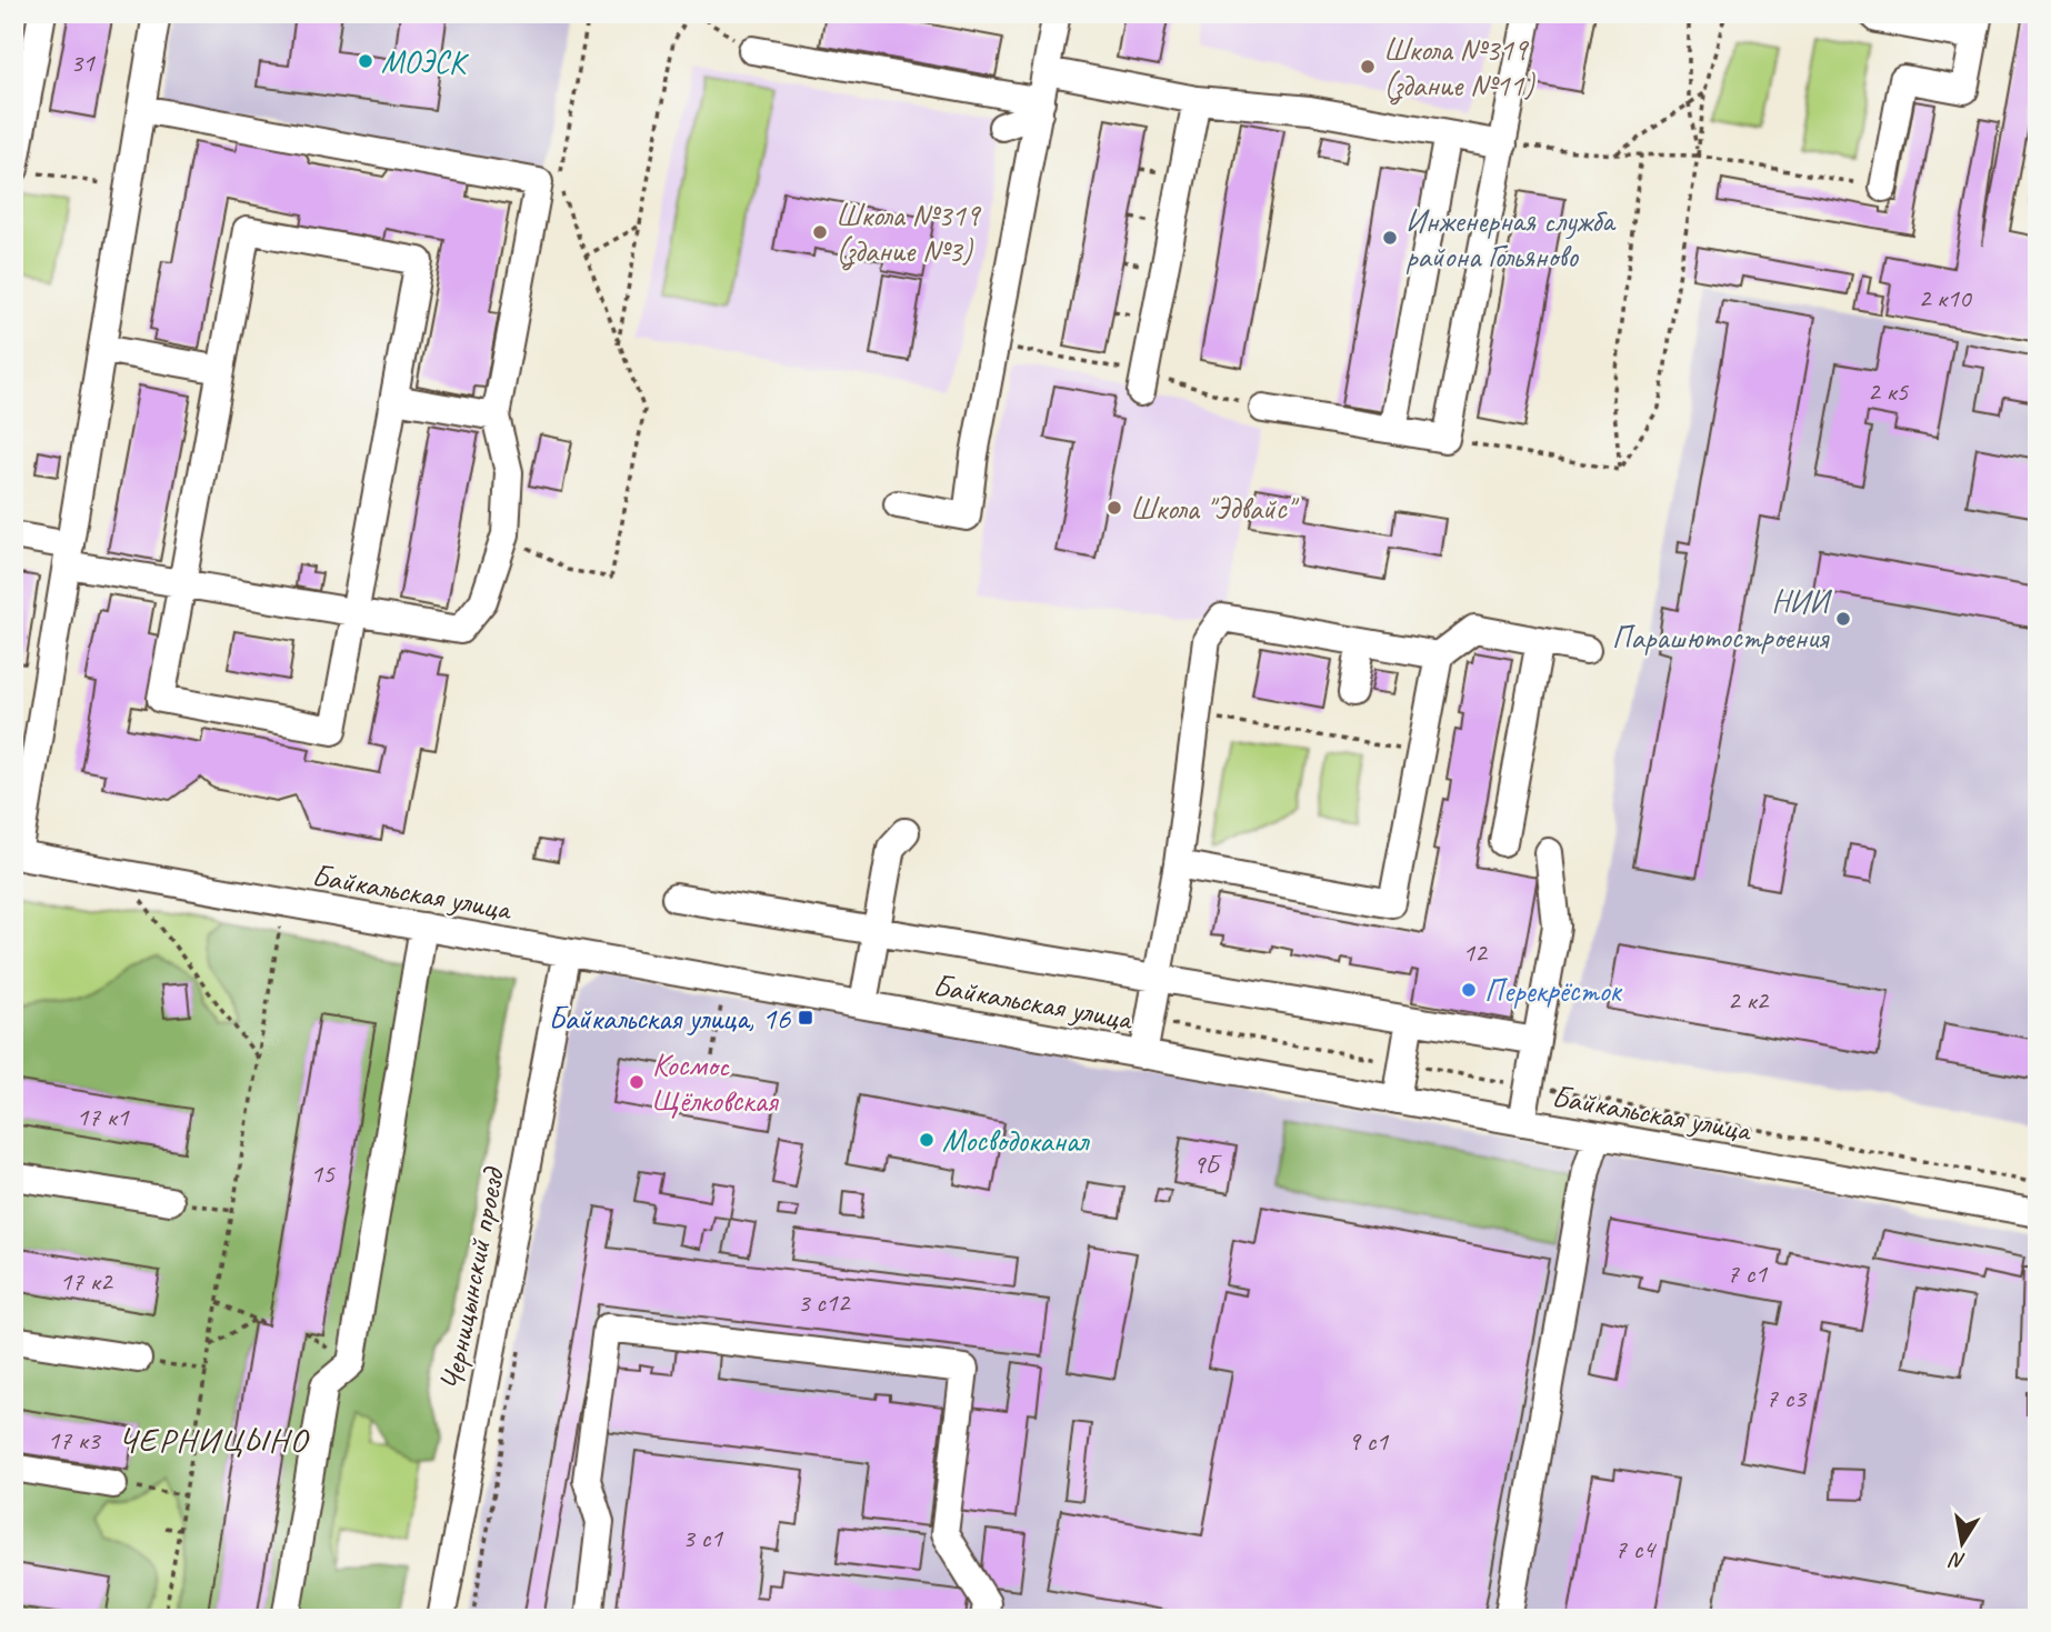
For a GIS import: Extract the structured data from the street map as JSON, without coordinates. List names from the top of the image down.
{
  "streets": {
    "street": ["Байкальская улица", "Черницынский проезд"]
  },
  "crossings": [
    ["Байкальская улица", "Черницынский проезд"]
  ],
  "districts": ["ЧЕРНИЦЫНО"],
  "places": {
    "other": [
      "МОЭСК",
      "Школа №319 (здание №11)",
      "Школа №319 (здание №3)",
      "Инженерная служба района Гольяново",
      "Школа \"Эдвайс\"",
      "НИИ Парашютостроения",
      "Перекрёсток",
      "Космос Щёлковская",
      "Мосводоканал"
    ],
    "transit": ["Байкальская улица, 16"]
  },
  "house_numbers": [
    "31",
    "2 к10",
    "2 к5",
    "12",
    "2 к2",
    "17 к1",
    "9Б",
    "15",
    "7 с1",
    "17 к2",
    "3 с12",
    "7 с3",
    "17 к3",
    "9 с1",
    "3 с1",
    "7 с4"
  ],
  "north": "bottom"
}
